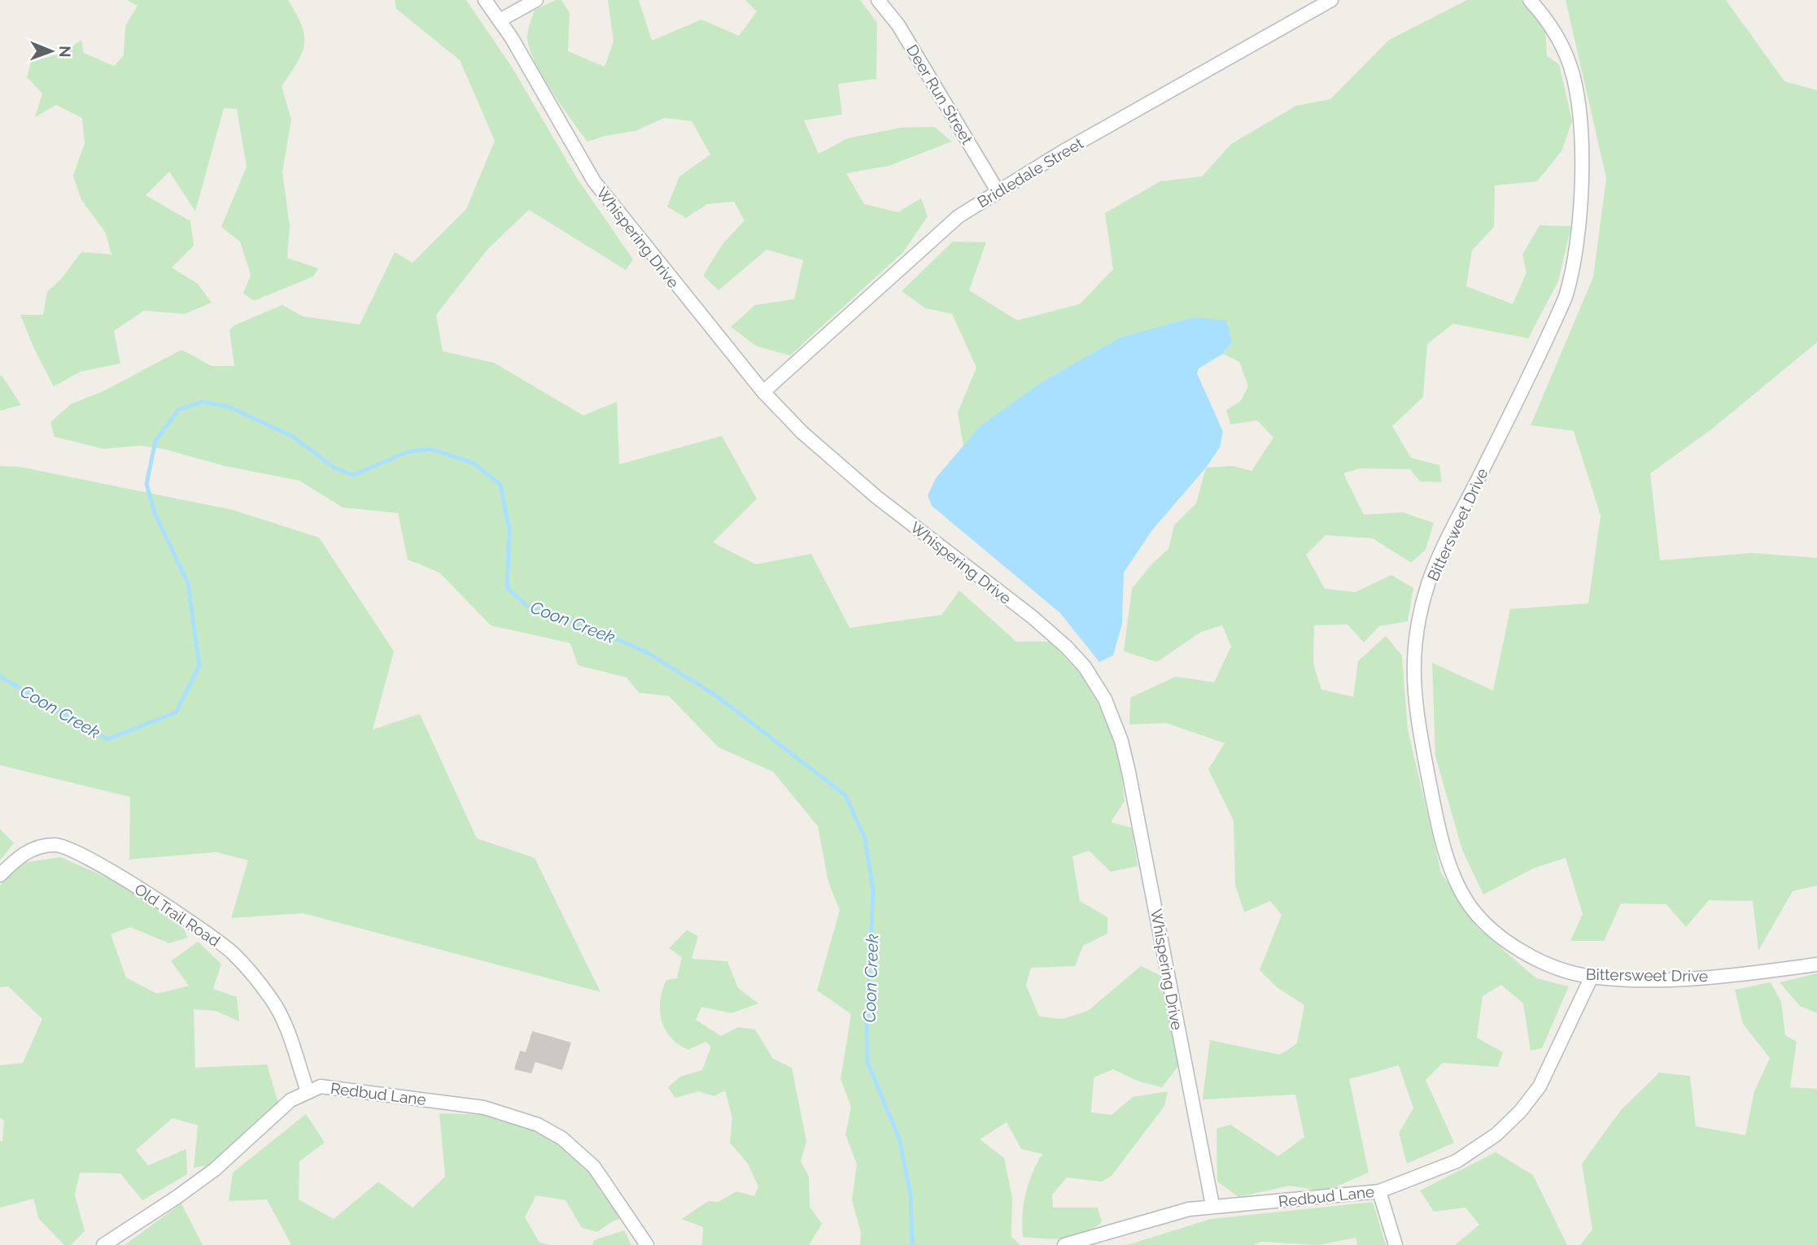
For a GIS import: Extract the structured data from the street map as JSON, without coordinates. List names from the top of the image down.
{
  "streets": {
    "street": [
      "Deer Run Street",
      "Bridledale Street",
      "Whispering Drive",
      "Bittersweet Drive",
      "Old Trail Road",
      "Redbud Lane"
    ]
  },
  "crossings": [
    ["Deer Run Street", "Bridledale Street"],
    ["Bridledale Street", "Whispering Drive"],
    ["Whispering Drive", "Redbud Lane"],
    ["Bittersweet Drive", "Redbud Lane"],
    ["Old Trail Road", "Redbud Lane"]
  ],
  "water": ["Coon Creek"],
  "north": "right"
}
